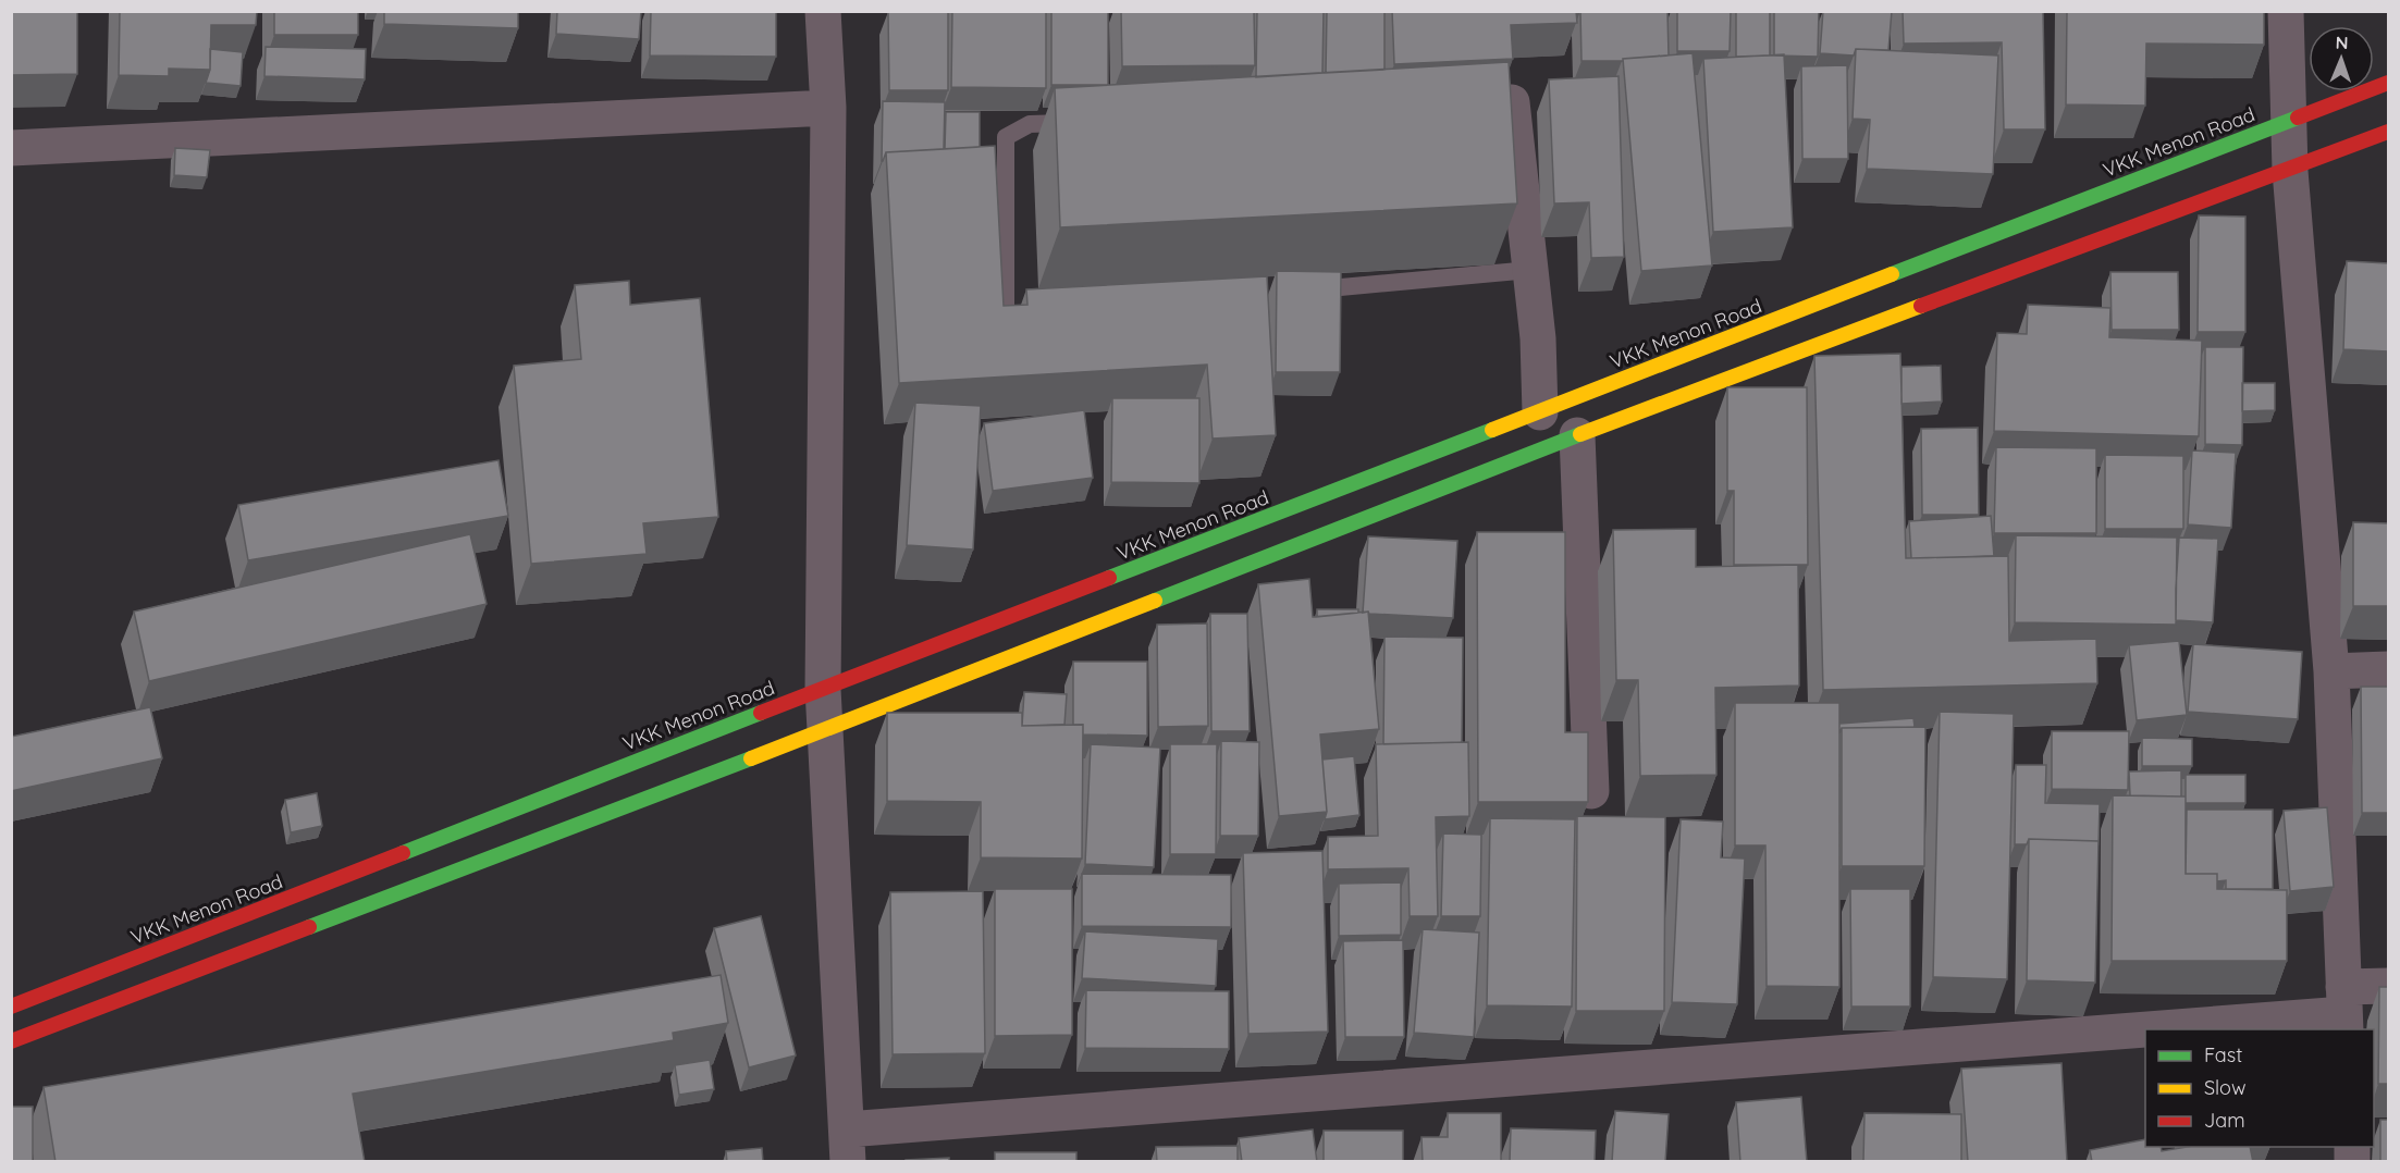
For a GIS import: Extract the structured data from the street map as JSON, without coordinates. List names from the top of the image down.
{
  "streets": {
    "street": ["VKK Menon Road"]
  },
  "legend": ["Fast", "Slow", "Jam"],
  "north": "top"
}
